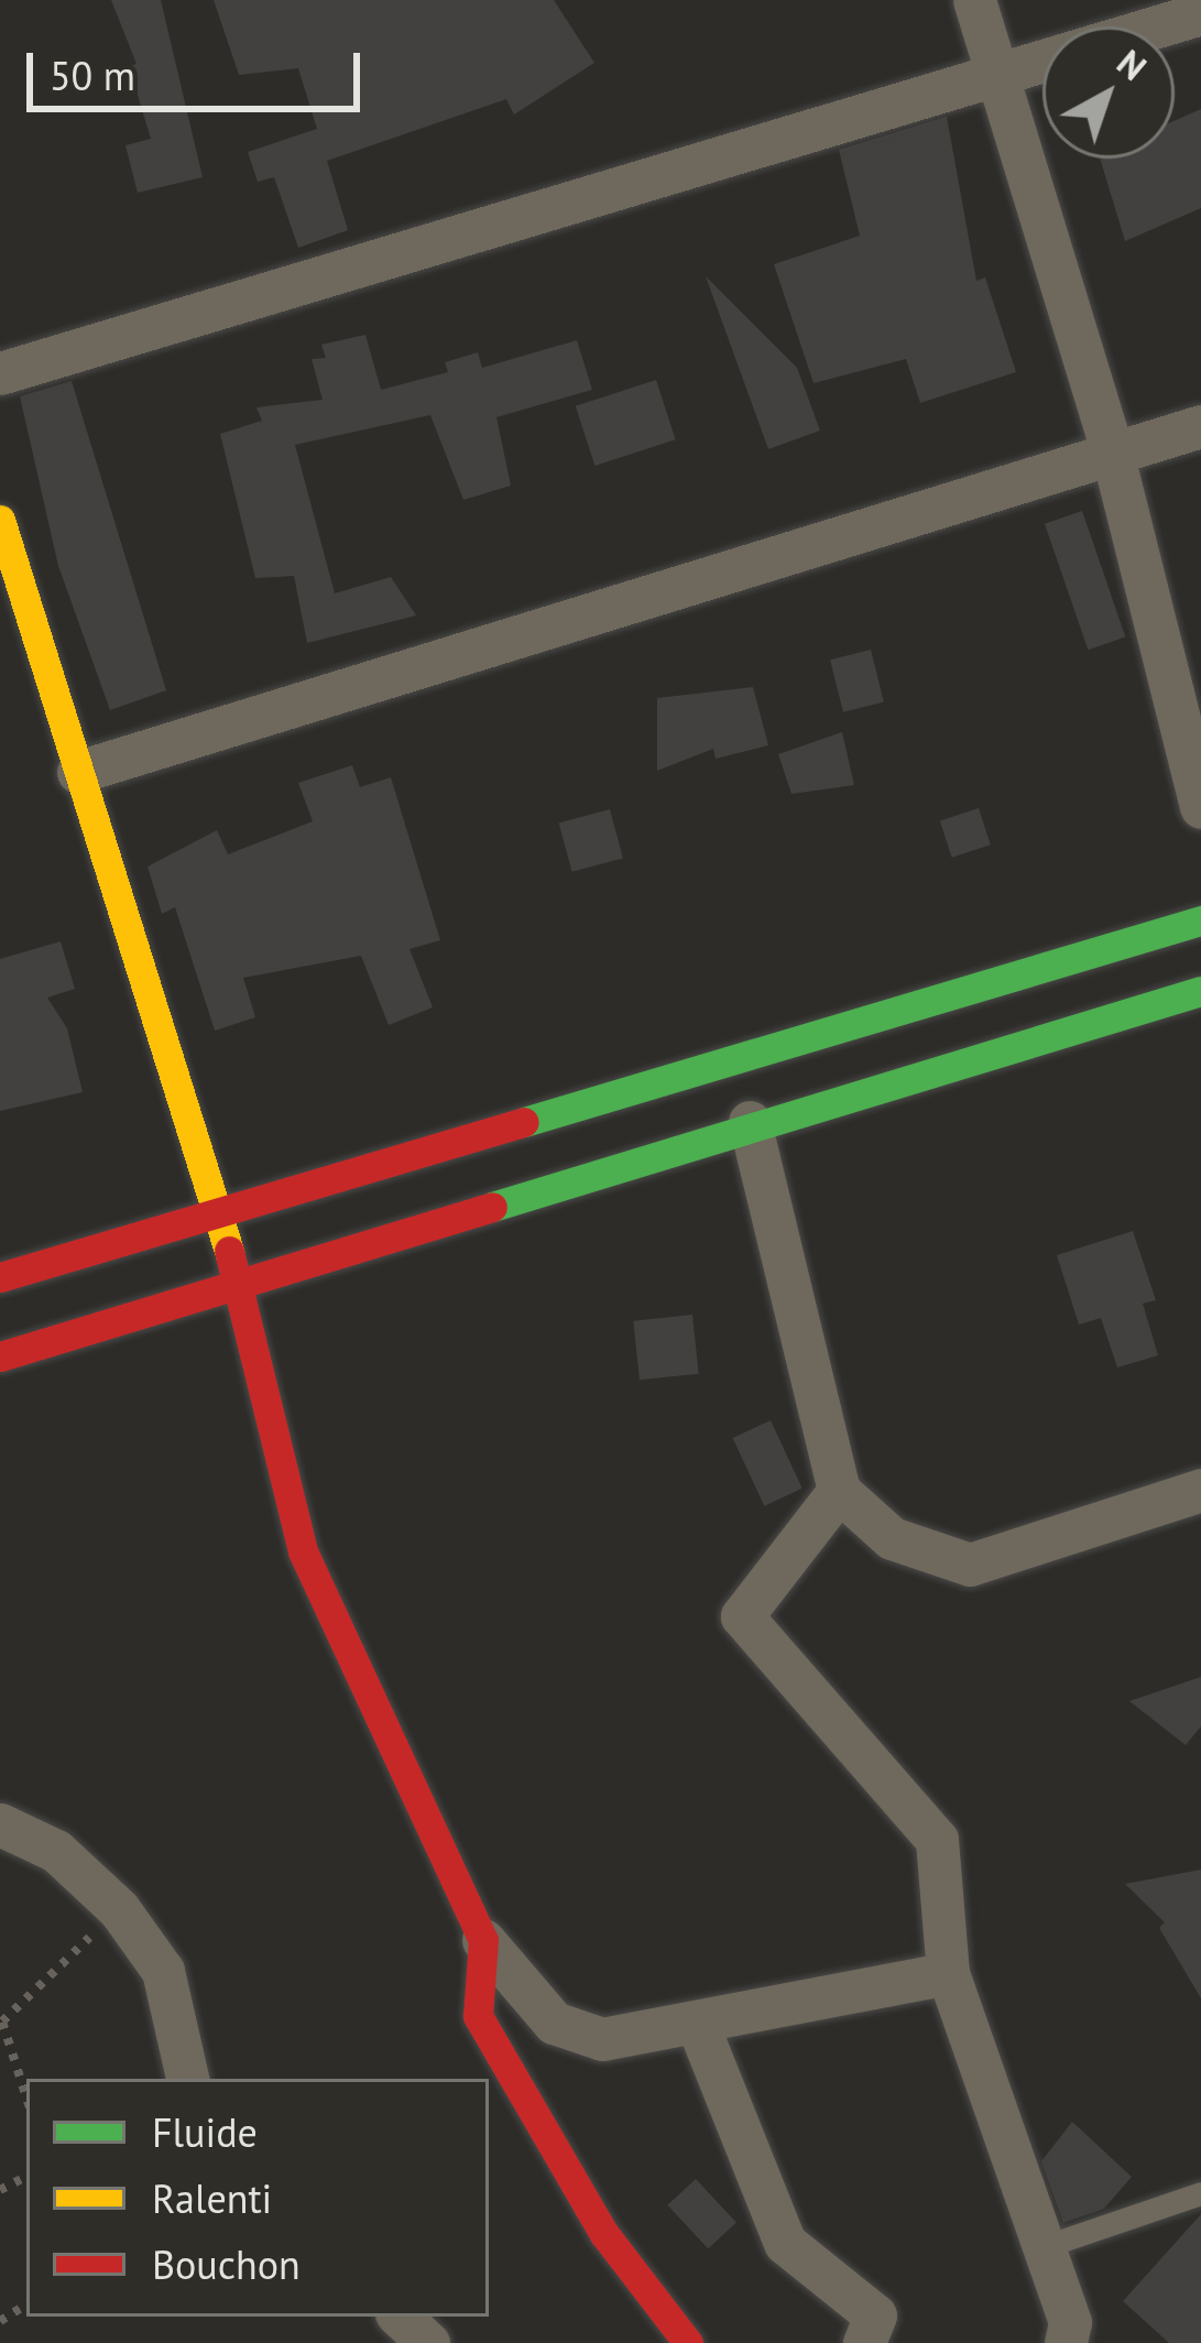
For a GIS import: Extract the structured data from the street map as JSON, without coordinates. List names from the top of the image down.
{
  "legend": ["Fluide", "Ralenti", "Bouchon"],
  "scale_bar": "50 m",
  "north": "top right"
}
